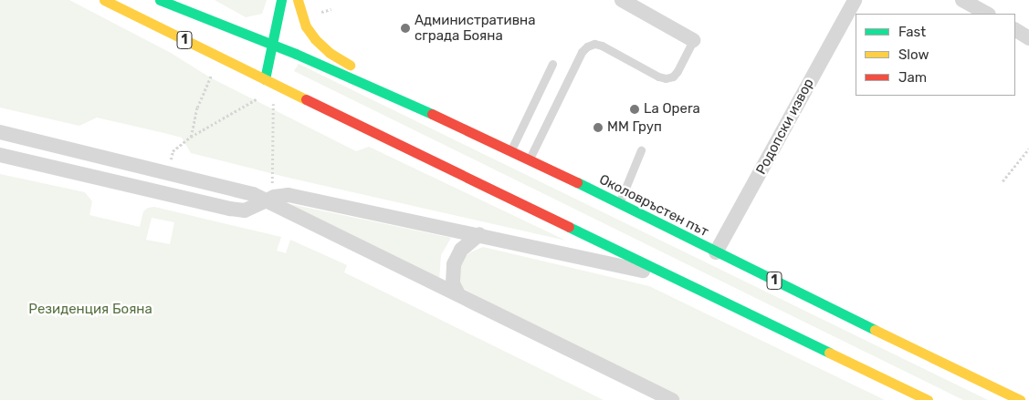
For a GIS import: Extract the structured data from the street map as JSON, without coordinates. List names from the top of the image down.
{
  "streets": {
    "main road": ["1", "Околовръстен път"],
    "street": ["Родопски извор"]
  },
  "crossings": [
    ["1", "Околовръстен път"],
    ["Родопски извор", "Околовръстен път"]
  ],
  "parks": ["Резиденция Бояна"],
  "places": ["Административна сграда Бояна", "La Opera", "ММ Груп"],
  "legend": ["Fast", "Slow", "Jam"]
}
